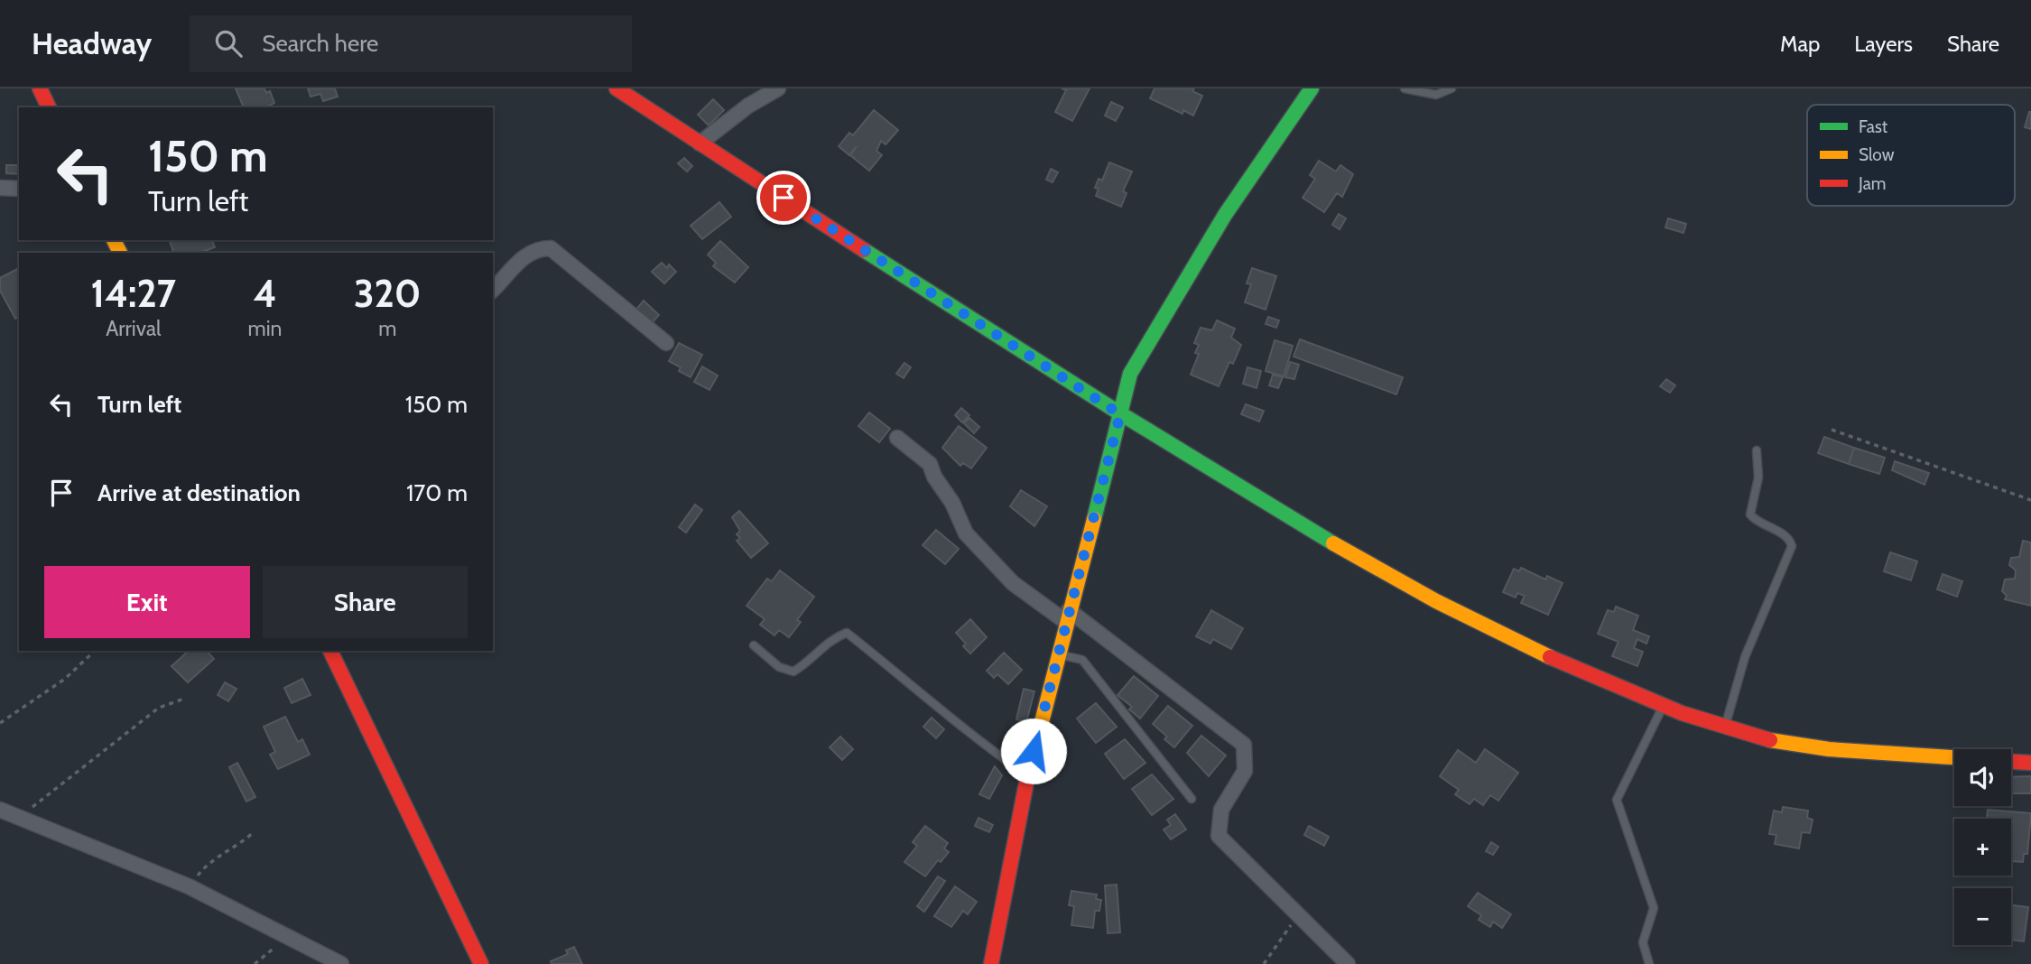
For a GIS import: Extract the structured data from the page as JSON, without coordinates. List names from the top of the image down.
{
  "legend": ["Fast", "Slow", "Jam"],
  "page": {
    "header": "Headway",
    "search": "Search here",
    "nav": ["Map", "Layers", "Share"],
    "turn": ["150 m", "Turn left"],
    "eta": [
      "14:27",
      "Arrival",
      "4",
      "min",
      "320",
      "m"
    ],
    "list": [
      {
        "name": "Turn left",
        "value": "150 m"
      },
      {
        "name": "Arrive at destination",
        "value": "170 m"
      }
    ],
    "buttons": ["Exit", "Share"],
    "map_buttons": ["+", "−"]
  }
}
